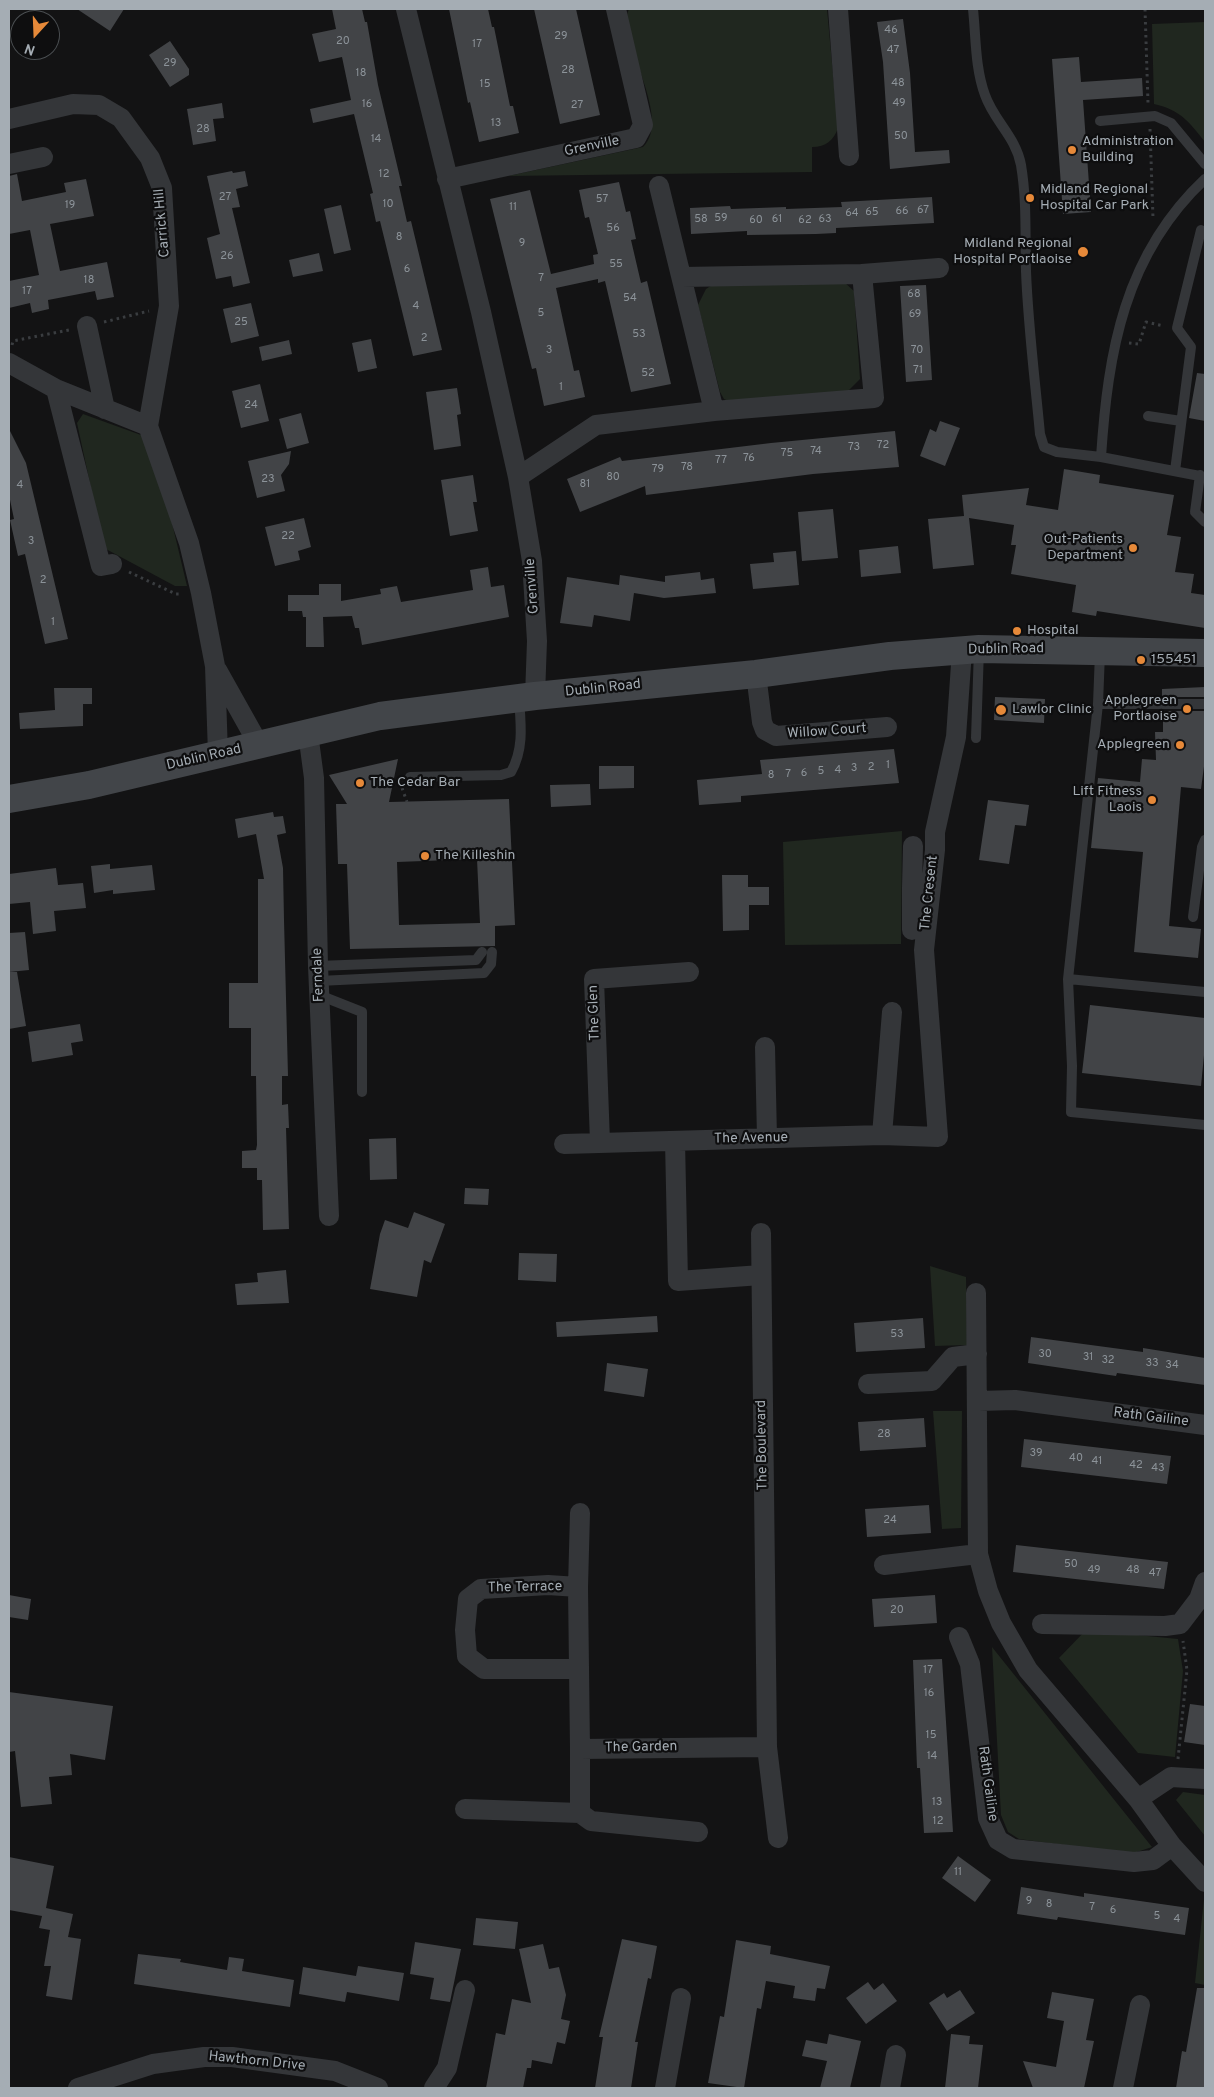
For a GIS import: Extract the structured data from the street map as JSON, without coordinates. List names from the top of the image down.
{
  "streets": {
    "main road": ["Dublin Road"],
    "street": [
      "Grenville",
      "Carrick Hill",
      "Willow Court",
      "The Cresent",
      "Ferndale",
      "The Glen",
      "The Avenue",
      "Rath Gailine",
      "The Boulevard",
      "The Terrace",
      "The Garden",
      "Hawthorn Drive"
    ]
  },
  "crossings": [
    ["Grenville", "Dublin Road"],
    ["Carrick Hill", "Dublin Road"],
    ["Dublin Road", "Willow Court"],
    ["Dublin Road", "The Cresent"],
    ["Dublin Road", "Ferndale"],
    ["The Cresent", "The Avenue"],
    ["The Glen", "The Avenue"],
    ["The Boulevard", "The Garden"]
  ],
  "places": [
    "Administration Building",
    "Midland Regional Hospital Car Park",
    "Midland Regional Hospital Portlaoise",
    "Out-Patients Department",
    "Hospital",
    "155451",
    "Applegreen Portlaoise",
    "Lawlor Clinic",
    "Applegreen",
    "The Cedar Bar",
    "Lift Fitness Laois",
    "The Killeshin"
  ],
  "house_numbers": [
    "46",
    "29",
    "20",
    "17",
    "47",
    "29",
    "28",
    "18",
    "48",
    "15",
    "49",
    "16",
    "27",
    "13",
    "28",
    "50",
    "14",
    "12",
    "27",
    "57",
    "10",
    "19",
    "11",
    "67",
    "66",
    "65",
    "64",
    "59",
    "58",
    "61",
    "63",
    "60",
    "62",
    "56",
    "8",
    "9",
    "26",
    "55",
    "6",
    "7",
    "18",
    "17",
    "68",
    "54",
    "4",
    "5",
    "69",
    "25",
    "53",
    "2",
    "3",
    "70",
    "71",
    "52",
    "1",
    "24",
    "72",
    "73",
    "74",
    "75",
    "76",
    "77",
    "78",
    "79",
    "80",
    "23",
    "81",
    "4",
    "22",
    "3",
    "2",
    "1",
    "1",
    "2",
    "3",
    "4",
    "5",
    "6",
    "7",
    "8",
    "53",
    "30",
    "31",
    "32",
    "33",
    "34",
    "28",
    "39",
    "40",
    "41",
    "42",
    "43",
    "24",
    "50",
    "49",
    "48",
    "47",
    "20",
    "17",
    "16",
    "15",
    "14",
    "13",
    "12",
    "11",
    "9",
    "8",
    "7",
    "6",
    "5",
    "4"
  ],
  "north": "bottom"
}
